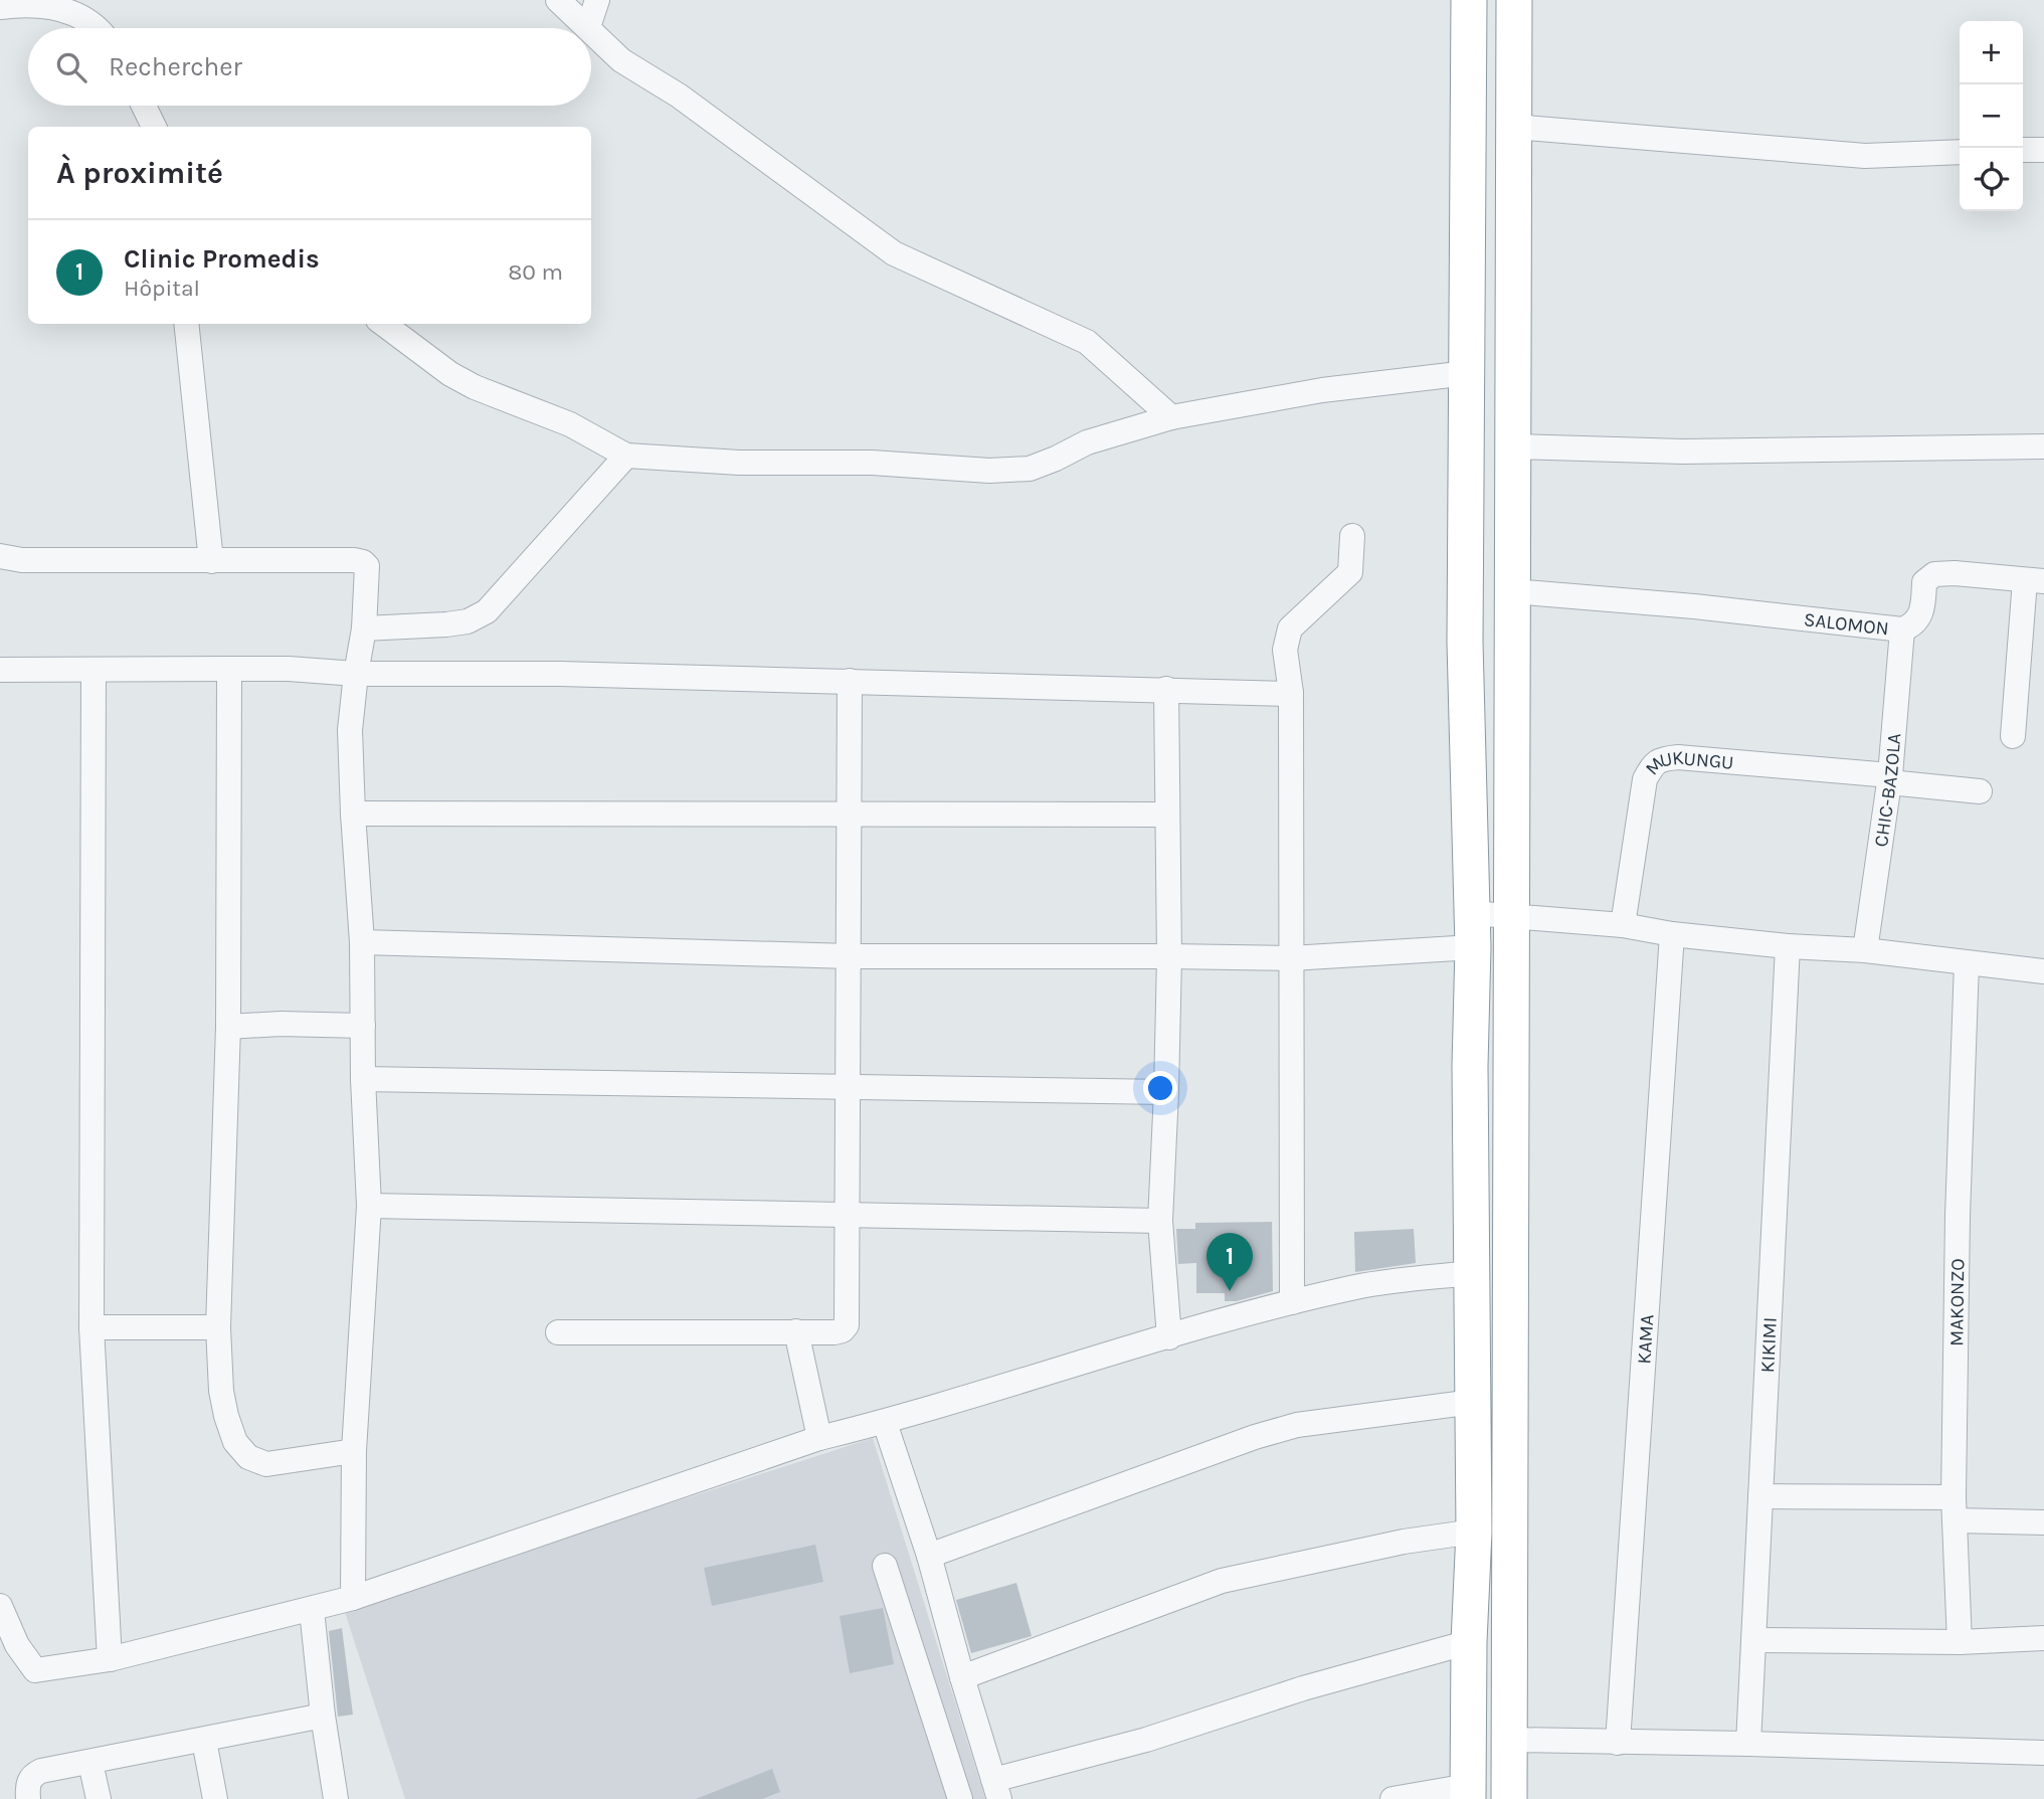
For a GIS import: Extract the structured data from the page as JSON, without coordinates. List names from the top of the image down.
{
  "streets": {
    "street": [
      "SALOMON",
      "MUKUNGU",
      "CHIC-BAZOLA",
      "MAKONZO",
      "KAMA",
      "KIKIMI"
    ]
  },
  "crossings": [
    ["SALOMON", "CHIC-BAZOLA"],
    ["MUKUNGU", "CHIC-BAZOLA"]
  ],
  "page": {
    "map_buttons": ["+", "−"],
    "search": "Rechercher",
    "heading": "À proximité",
    "list": [
      {
        "mark": "1",
        "name": "Clinic Promedis",
        "note": "Hôpital",
        "value": "80 m"
      }
    ],
    "pins": "1"
  }
}
